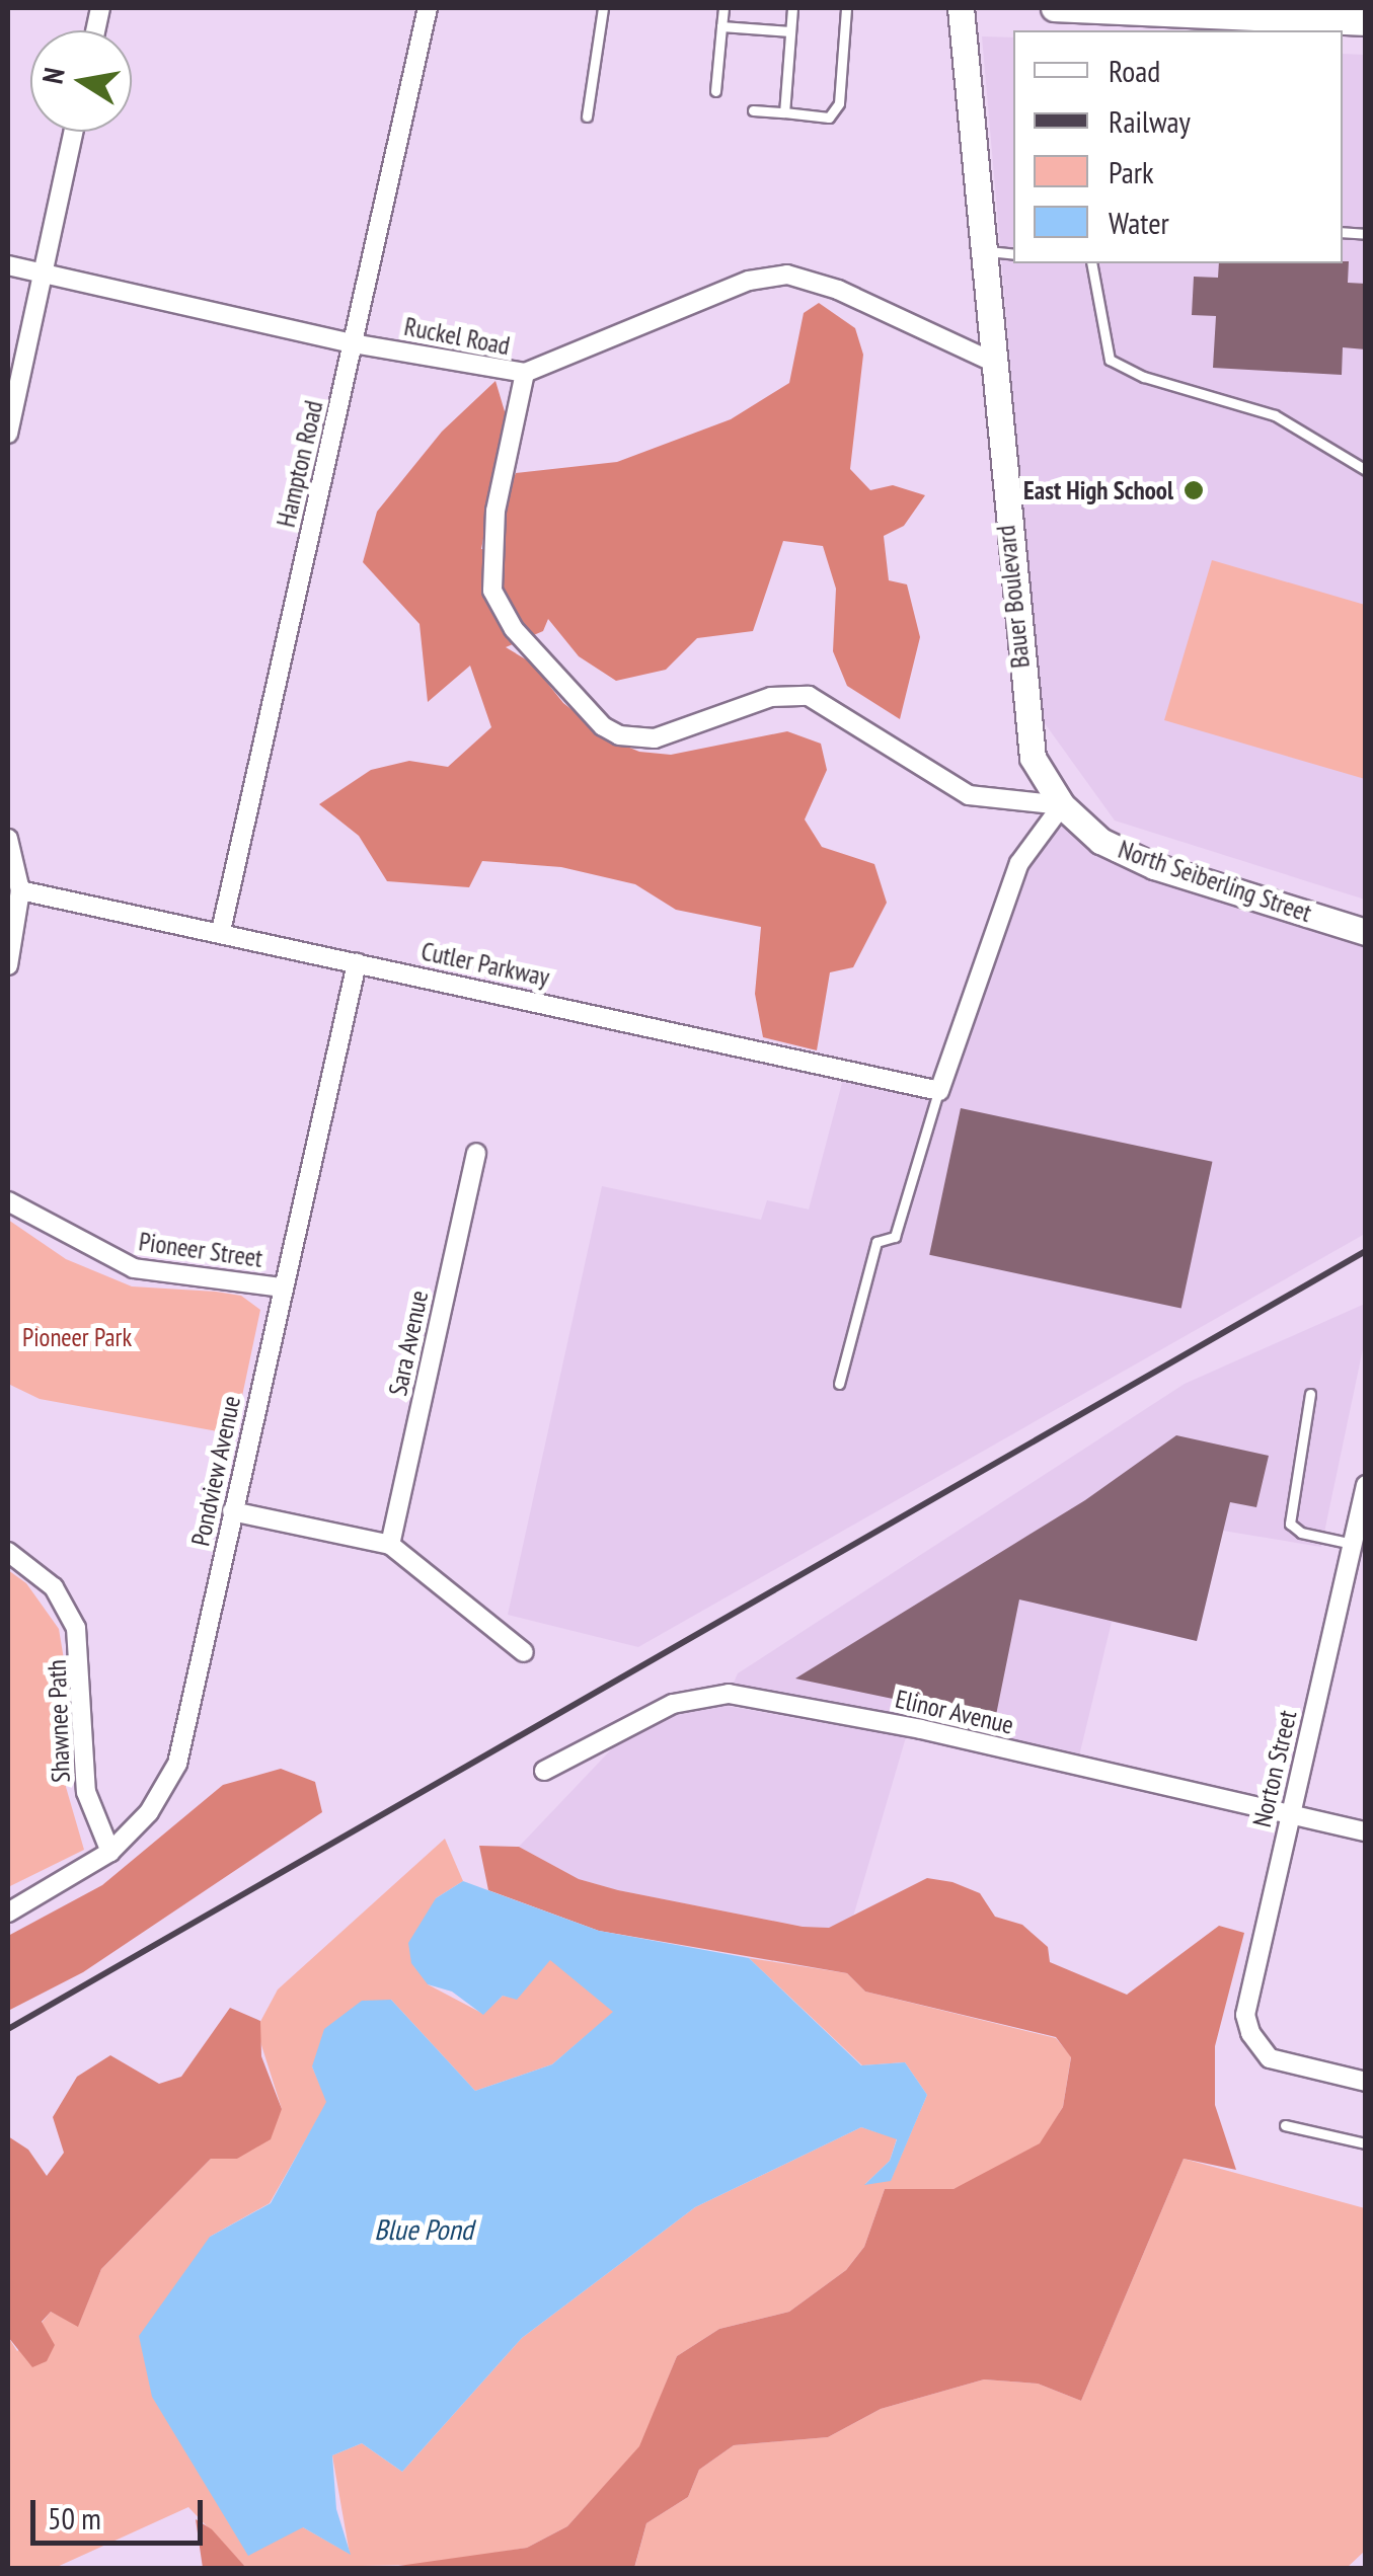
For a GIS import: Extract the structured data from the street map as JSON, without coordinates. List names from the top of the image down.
{
  "streets": {
    "street": [
      "Ruckel Road",
      "Hampton Road",
      "Bauer Boulevard",
      "North Seiberling Street",
      "Cutler Parkway",
      "Pioneer Street",
      "Sara Avenue",
      "Pondview Avenue",
      "Elinor Avenue",
      "Shawnee Path",
      "Norton Street"
    ]
  },
  "crossings": [
    ["Ruckel Road", "Hampton Road"],
    ["Ruckel Road", "Bauer Boulevard"],
    ["Hampton Road", "Cutler Parkway"],
    ["Bauer Boulevard", "North Seiberling Street"],
    ["Cutler Parkway", "Pondview Avenue"],
    ["Pioneer Street", "Pondview Avenue"],
    ["Pondview Avenue", "Shawnee Path"],
    ["Elinor Avenue", "Norton Street"]
  ],
  "water": ["Blue Pond"],
  "parks": ["Pioneer Park"],
  "places": ["East High School"],
  "legend": [
    "Road",
    "Railway",
    "Park",
    "Water"
  ],
  "scale_bar": "50 m",
  "north": "left"
}
